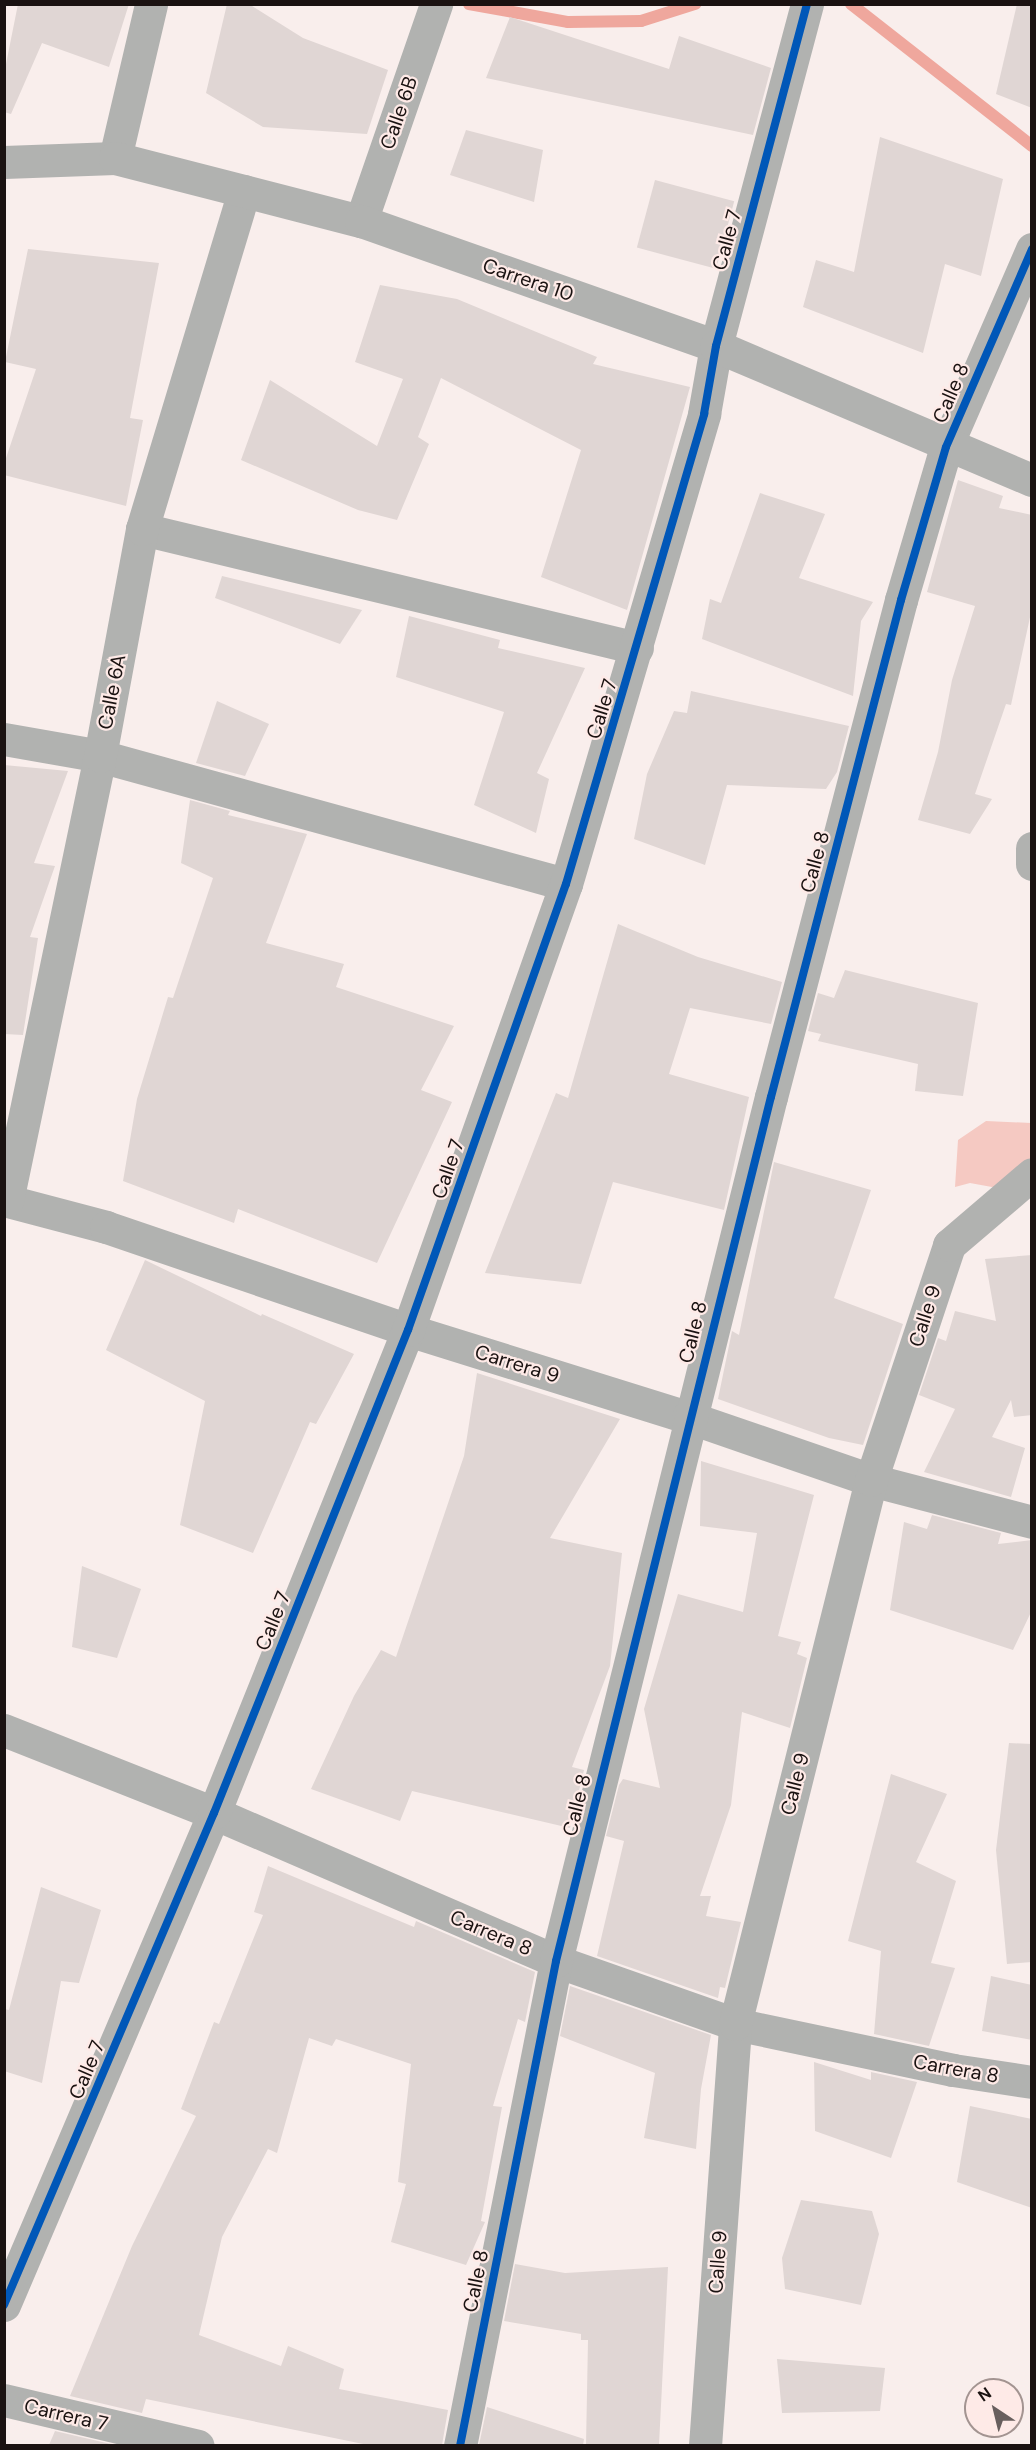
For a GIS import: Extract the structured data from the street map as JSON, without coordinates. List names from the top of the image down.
{
  "streets": {
    "street": [
      "Calle 6B",
      "Calle 7",
      "Carrera 10",
      "Calle 8",
      "Calle 6A",
      "Calle 9",
      "Carrera 9",
      "Carrera 8",
      "Carrera 7"
    ]
  },
  "crossings": [
    ["Calle 6B", "Carrera 10"],
    ["Calle 7", "Carrera 10"],
    ["Calle 7", "Carrera 9"],
    ["Calle 7", "Carrera 8"],
    ["Carrera 10", "Calle 8"],
    ["Carrera 10", "Calle 6A"],
    ["Calle 8", "Carrera 9"],
    ["Calle 8", "Carrera 8"],
    ["Calle 6A", "Carrera 9"],
    ["Calle 9", "Carrera 9"],
    ["Calle 9", "Carrera 8"]
  ],
  "north": "top left"
}
